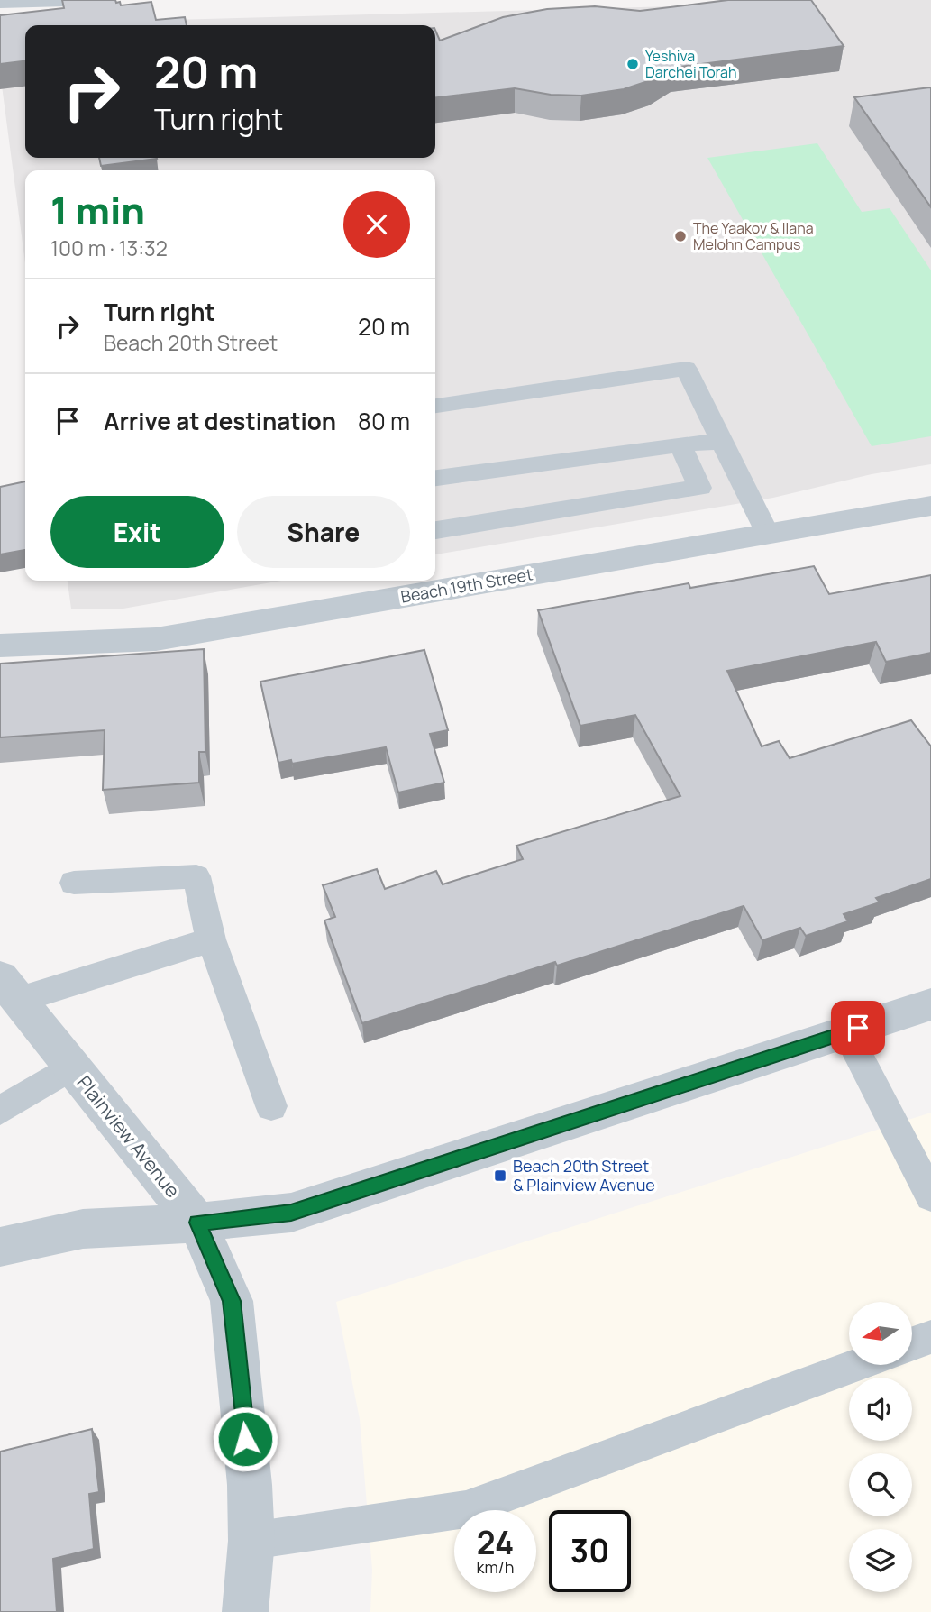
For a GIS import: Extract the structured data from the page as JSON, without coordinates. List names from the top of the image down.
{
  "streets": {
    "street": ["Beach 19th Street", "Plainview Avenue"]
  },
  "places": {
    "other": ["Yeshiva Darchei Torah", "The Yaakov & Ilana Melohn Campus"],
    "transit": ["Beach 20th Street & Plainview Avenue"]
  },
  "north": "left",
  "page": {
    "turn": ["20 m", "Turn right"],
    "heading": ["1 min", "100 m · 13:32"],
    "list": [
      {
        "name": "Turn right",
        "note": "Beach 20th Street",
        "value": "20 m"
      },
      {
        "name": "Arrive at destination",
        "value": "80 m"
      }
    ],
    "buttons": ["Exit", "Share"],
    "speed": "24 km/h",
    "limit": "30"
  }
}
